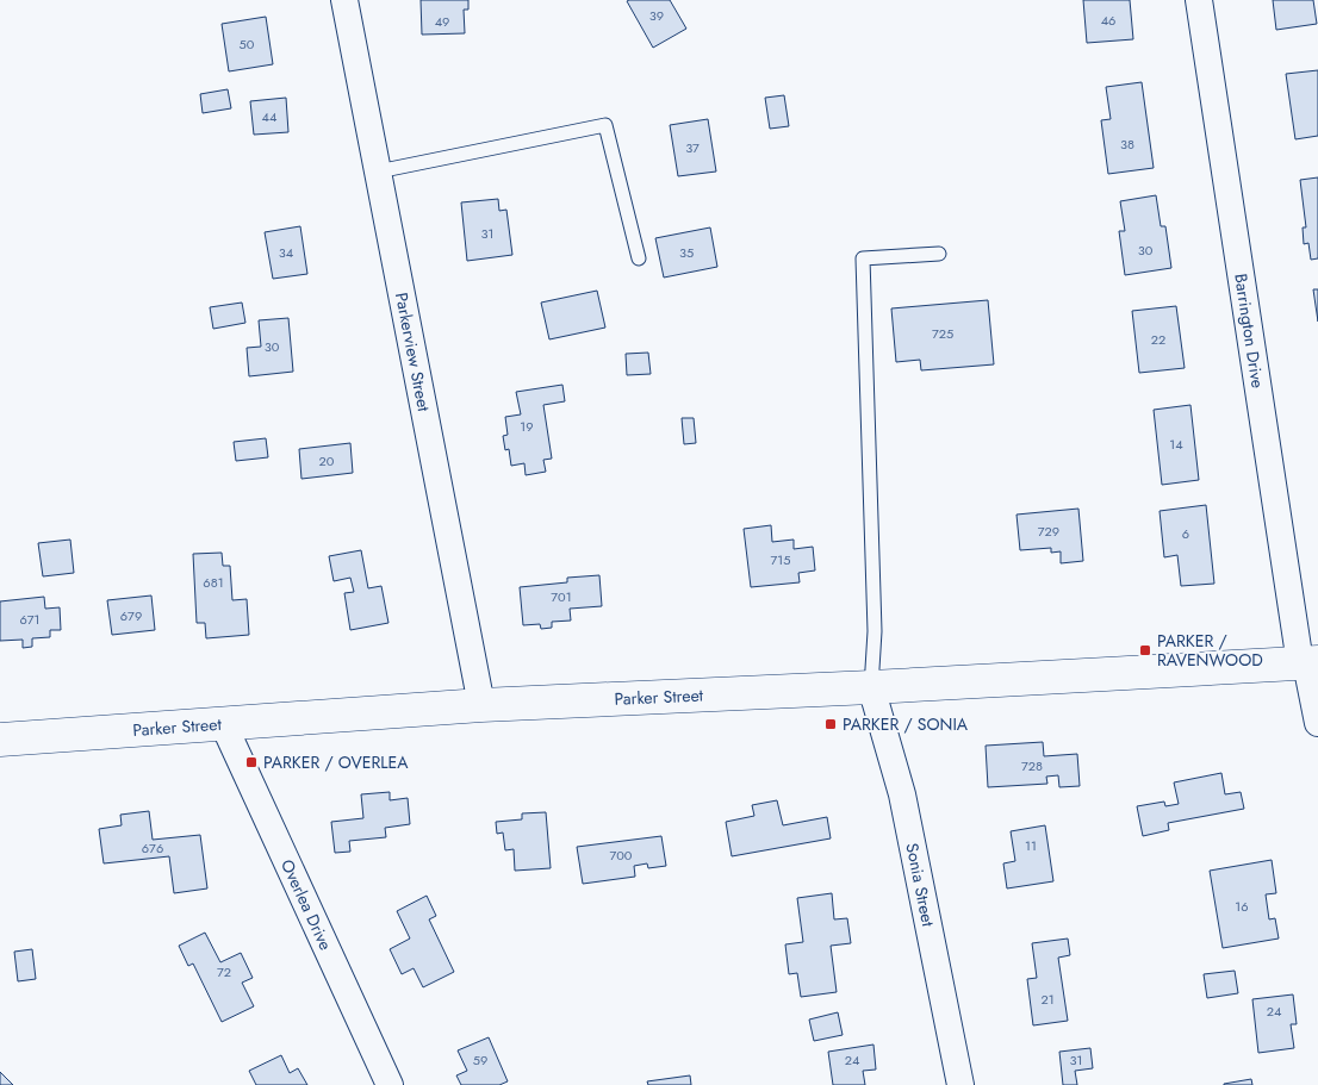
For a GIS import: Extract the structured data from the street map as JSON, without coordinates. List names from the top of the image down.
{
  "streets": {
    "main road": ["Parker Street"],
    "street": [
      "Barrington Drive",
      "Parkerview Street",
      "Sonia Street",
      "Overlea Drive"
    ]
  },
  "crossings": [
    ["Barrington Drive", "Parker Street"],
    ["Parkerview Street", "Parker Street"],
    ["Parker Street", "Sonia Street"],
    ["Parker Street", "Overlea Drive"]
  ],
  "places": {
    "transit": ["PARKER / RAVENWOOD", "PARKER / SONIA", "PARKER / OVERLEA"]
  },
  "house_numbers": [
    "39",
    "46",
    "49",
    "50",
    "44",
    "38",
    "37",
    "31",
    "30",
    "34",
    "35",
    "725",
    "22",
    "30",
    "19",
    "14",
    "20",
    "729",
    "6",
    "715",
    "681",
    "701",
    "679",
    "671",
    "728",
    "11",
    "676",
    "700",
    "16",
    "72",
    "21",
    "24",
    "59",
    "24",
    "31"
  ]
}
